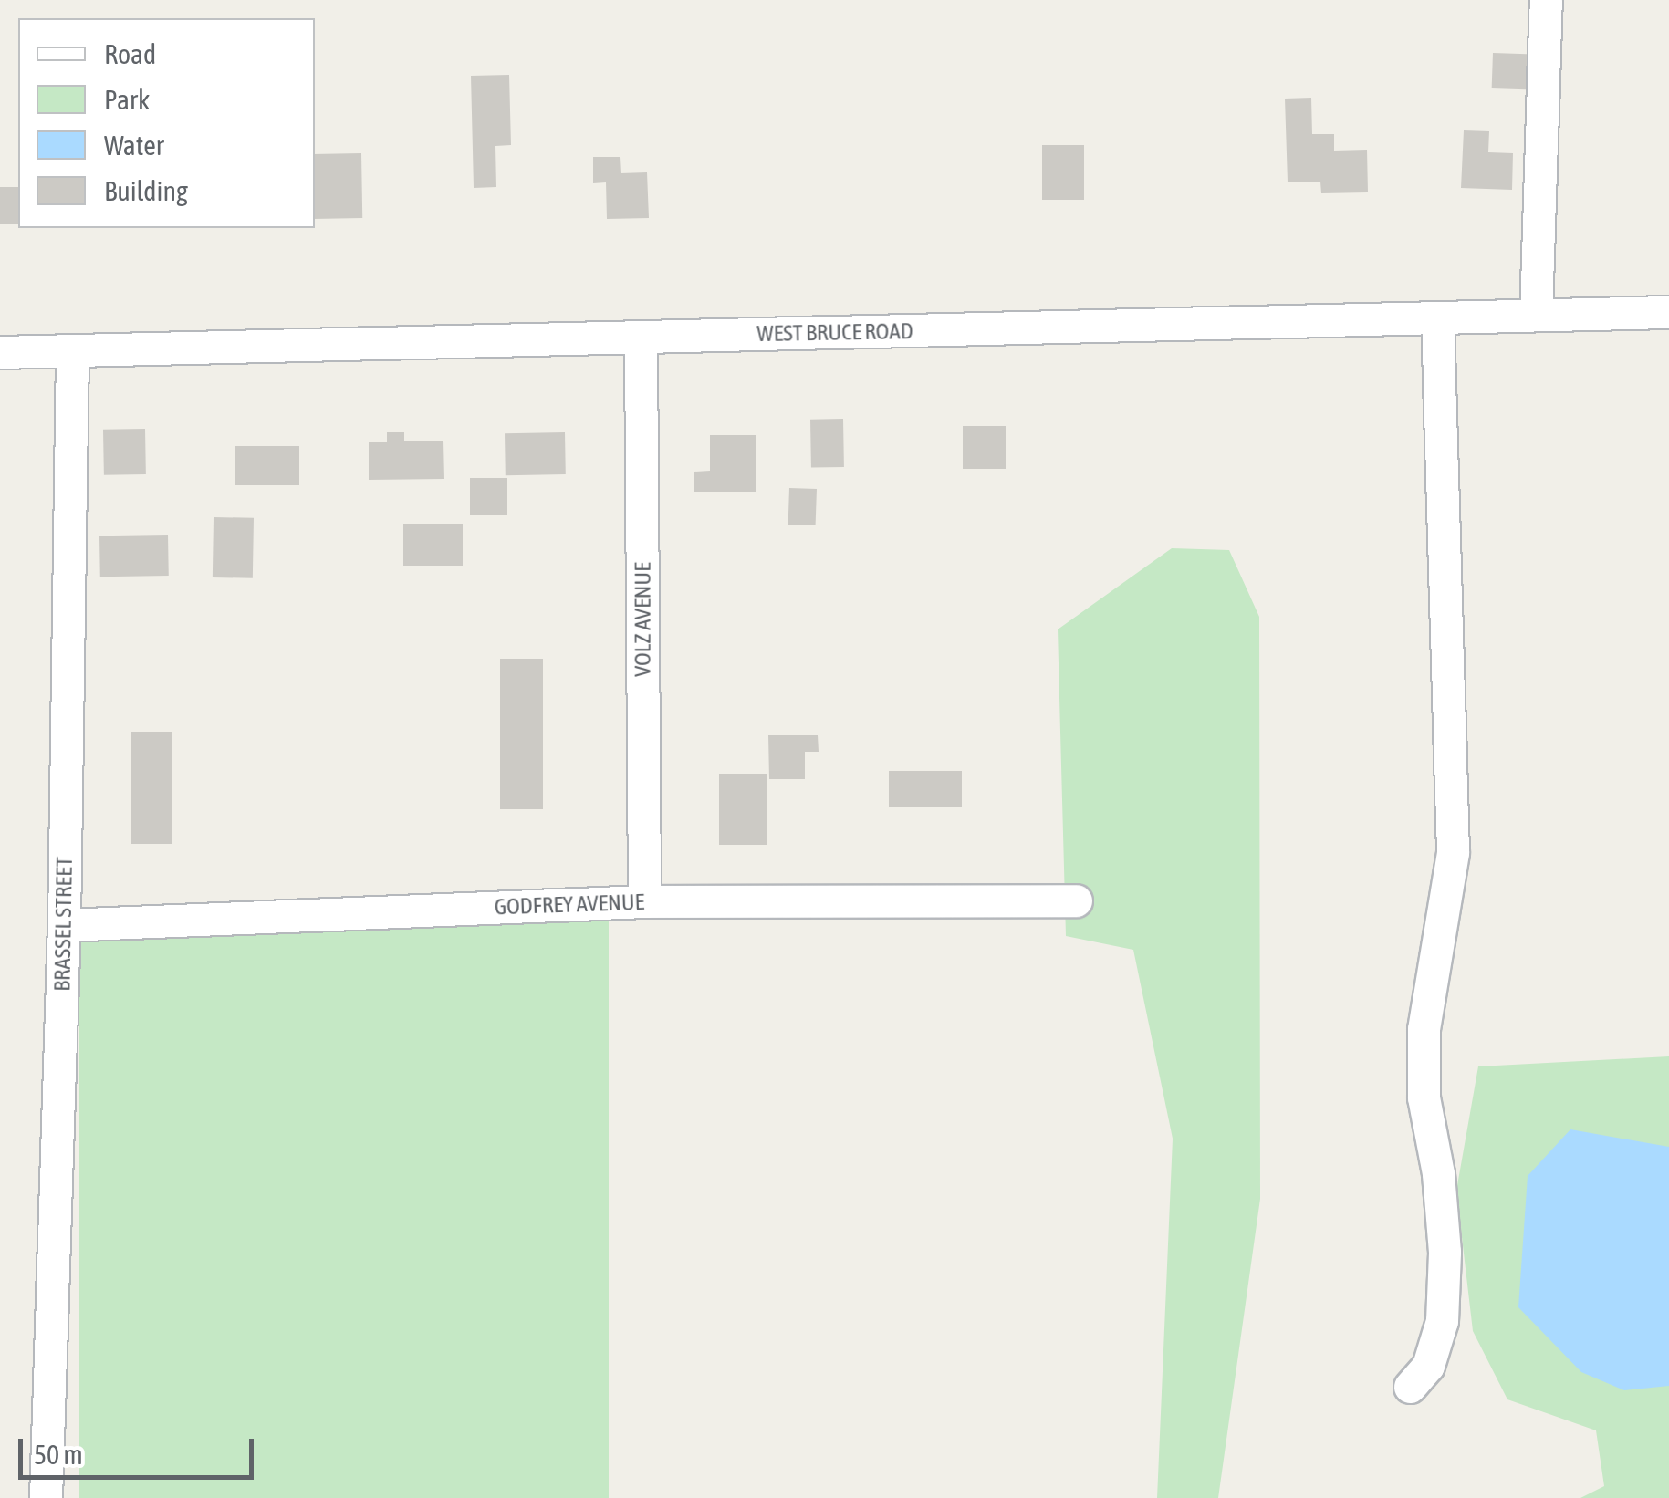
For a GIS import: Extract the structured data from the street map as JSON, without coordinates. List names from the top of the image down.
{
  "streets": {
    "street": [
      "WEST BRUCE ROAD",
      "VOLZ AVENUE",
      "GODFREY AVENUE",
      "BRASSEL STREET"
    ]
  },
  "crossings": [
    ["WEST BRUCE ROAD", "VOLZ AVENUE"],
    ["WEST BRUCE ROAD", "BRASSEL STREET"],
    ["VOLZ AVENUE", "GODFREY AVENUE"],
    ["GODFREY AVENUE", "BRASSEL STREET"]
  ],
  "legend": [
    "Road",
    "Park",
    "Water",
    "Building"
  ],
  "scale_bar": "50 m"
}
